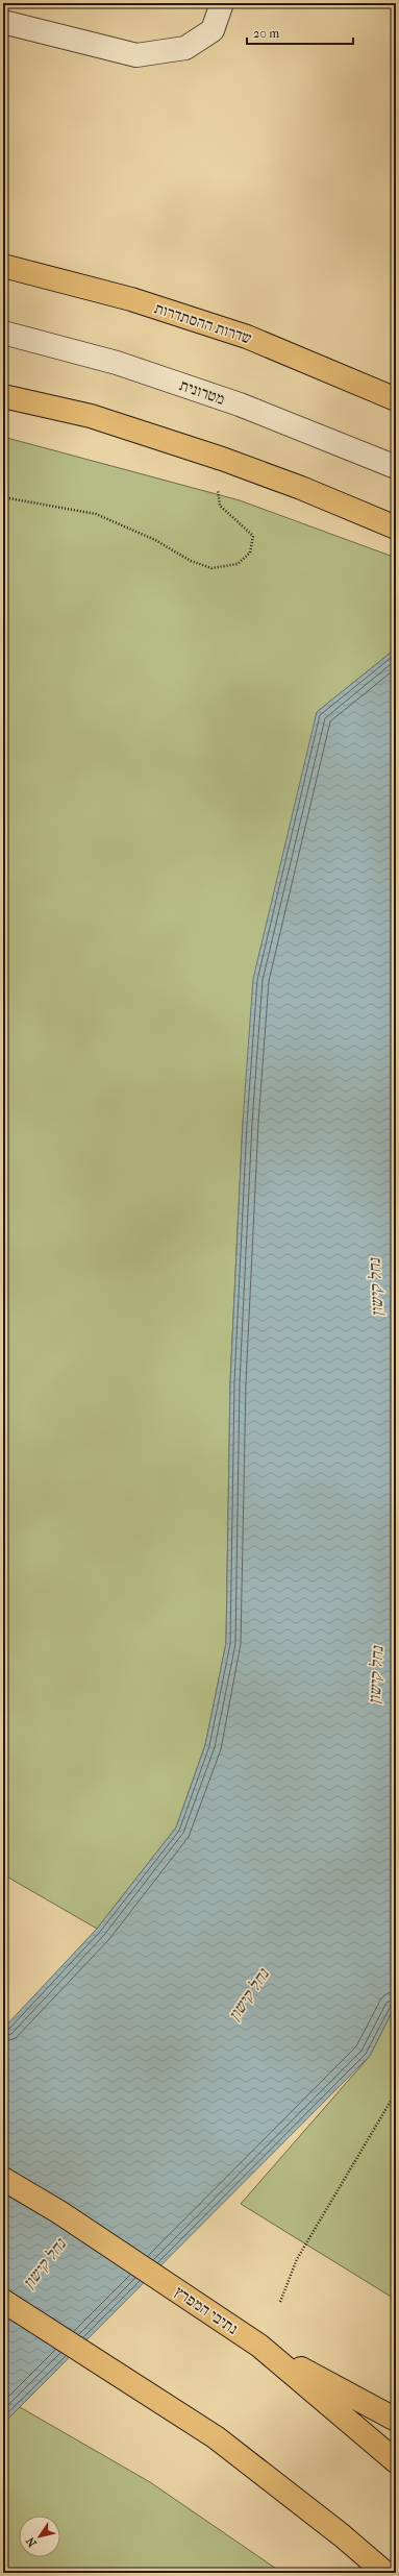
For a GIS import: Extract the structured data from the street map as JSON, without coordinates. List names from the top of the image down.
{
  "streets": {
    "highway": ["שדרות ההסתדרות", "נתיבי המפרץ"],
    "lane": ["מטרונית"]
  },
  "water": ["נחל קישון"],
  "scale_bar": "20 m",
  "north": "bottom left"
}
